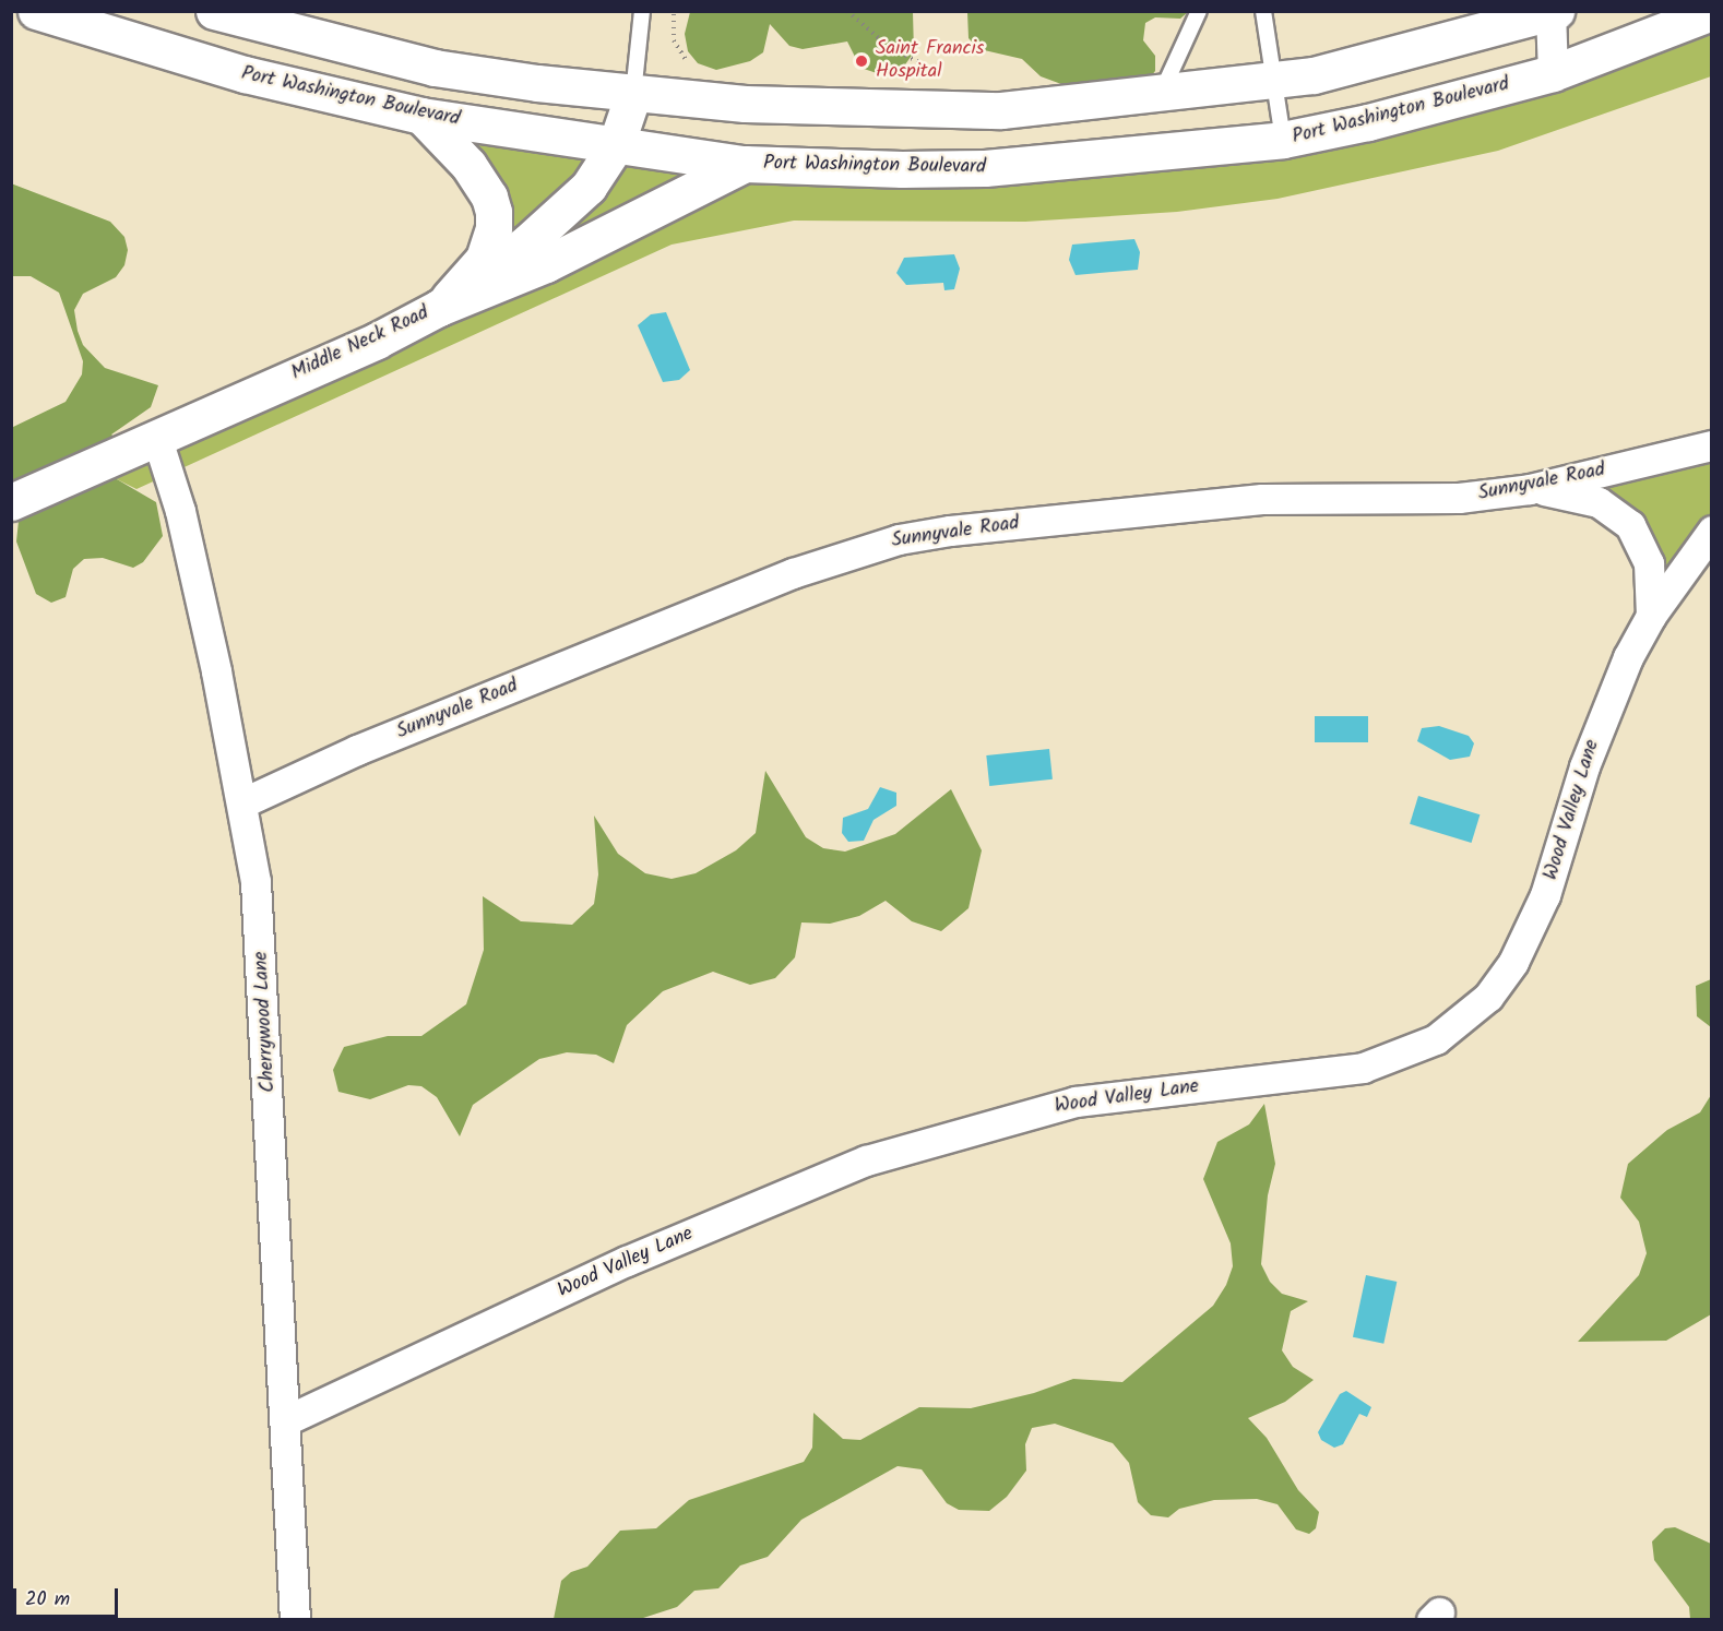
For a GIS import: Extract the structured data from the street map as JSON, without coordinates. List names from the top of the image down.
{
  "streets": {
    "main road": ["Port Washington Boulevard", "Middle Neck Road"],
    "street": ["Sunnyvale Road", "Wood Valley Lane", "Cherrywood Lane"]
  },
  "crossings": [
    ["Port Washington Boulevard", "Middle Neck Road"],
    ["Middle Neck Road", "Cherrywood Lane"],
    ["Sunnyvale Road", "Cherrywood Lane"],
    ["Wood Valley Lane", "Cherrywood Lane"]
  ],
  "places": ["Saint Francis Hospital"],
  "scale_bar": "20 m"
}
